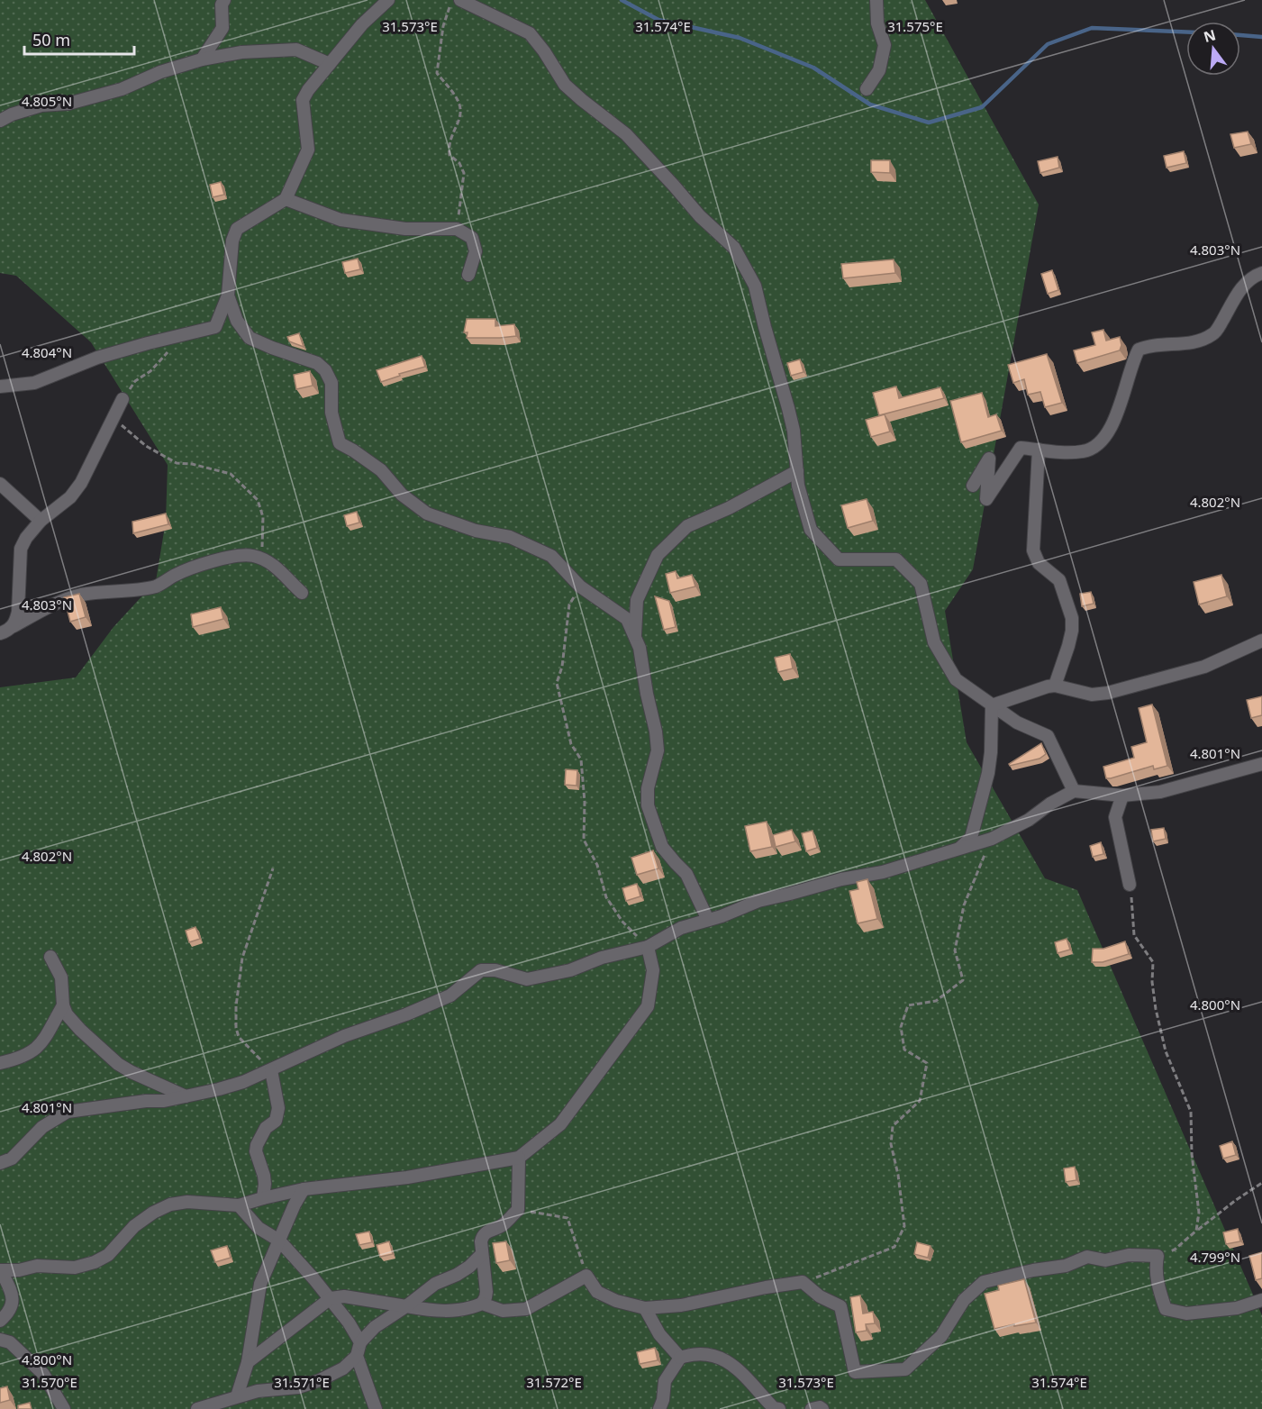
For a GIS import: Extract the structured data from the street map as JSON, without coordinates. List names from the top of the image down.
{
  "scale_bar": "50 m",
  "north": "top",
  "coordinates": [
    "31.573°E",
    "31.574°E",
    "31.575°E",
    "4.805°N",
    "4.803°N",
    "4.804°N",
    "4.802°N",
    "4.801°N",
    "4.800°N",
    "4.799°N",
    "31.570°E",
    "31.571°E",
    "31.572°E"
  ]
}
